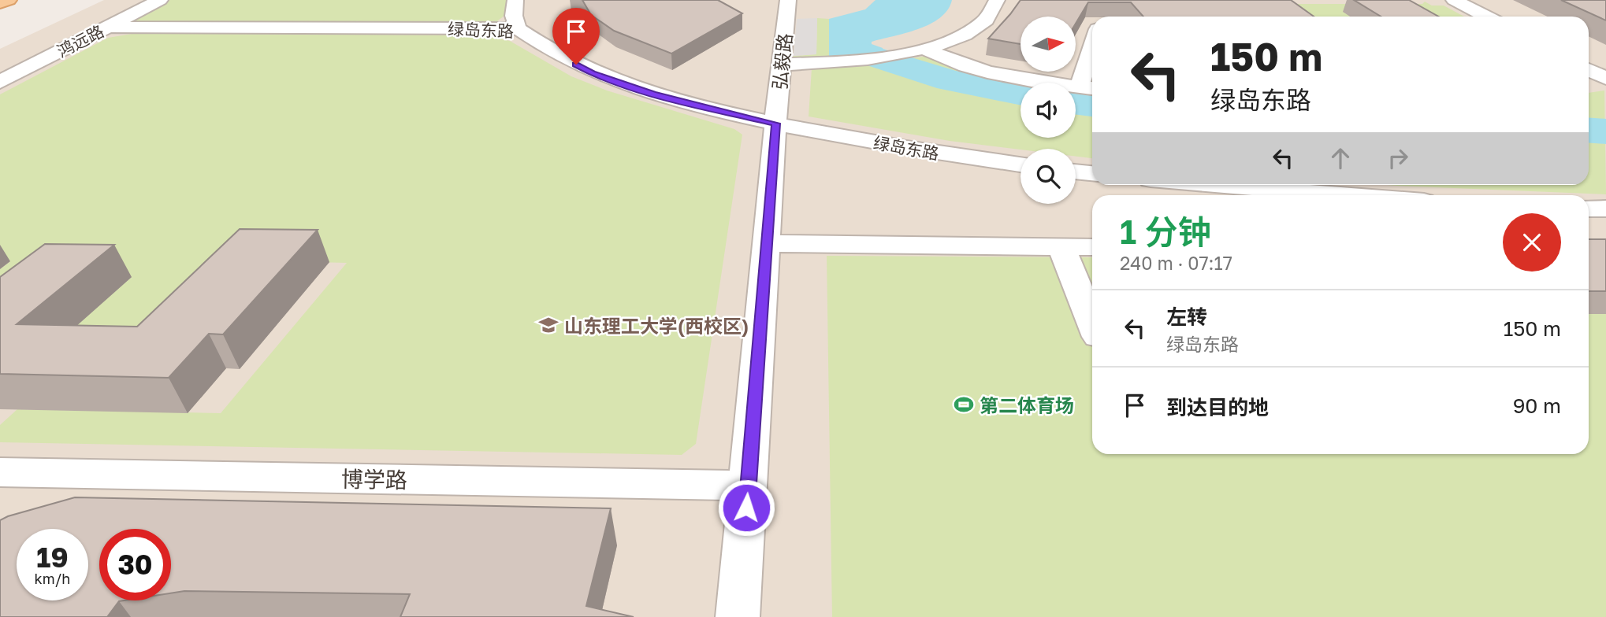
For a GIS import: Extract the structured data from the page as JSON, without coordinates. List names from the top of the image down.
{
  "streets": {
    "street": [
      "绿岛东路",
      "鸿远路",
      "弘毅路",
      "博学路"
    ]
  },
  "crossings": [
    ["绿岛东路", "鸿远路"],
    ["绿岛东路", "弘毅路"],
    ["弘毅路", "博学路"]
  ],
  "places": {
    "school or university": ["山东理工大学(西校区)"],
    "sports": ["第二体育场"]
  },
  "north": "right",
  "page": {
    "turn": ["150 m", "绿岛东路"],
    "heading": ["1 分钟", "240 m · 07:17"],
    "list": [
      {
        "name": "左转",
        "note": "绿岛东路",
        "value": "150 m"
      },
      {
        "name": "到达目的地",
        "value": "90 m"
      }
    ],
    "speed": "19 km/h",
    "limit": "30"
  }
}
